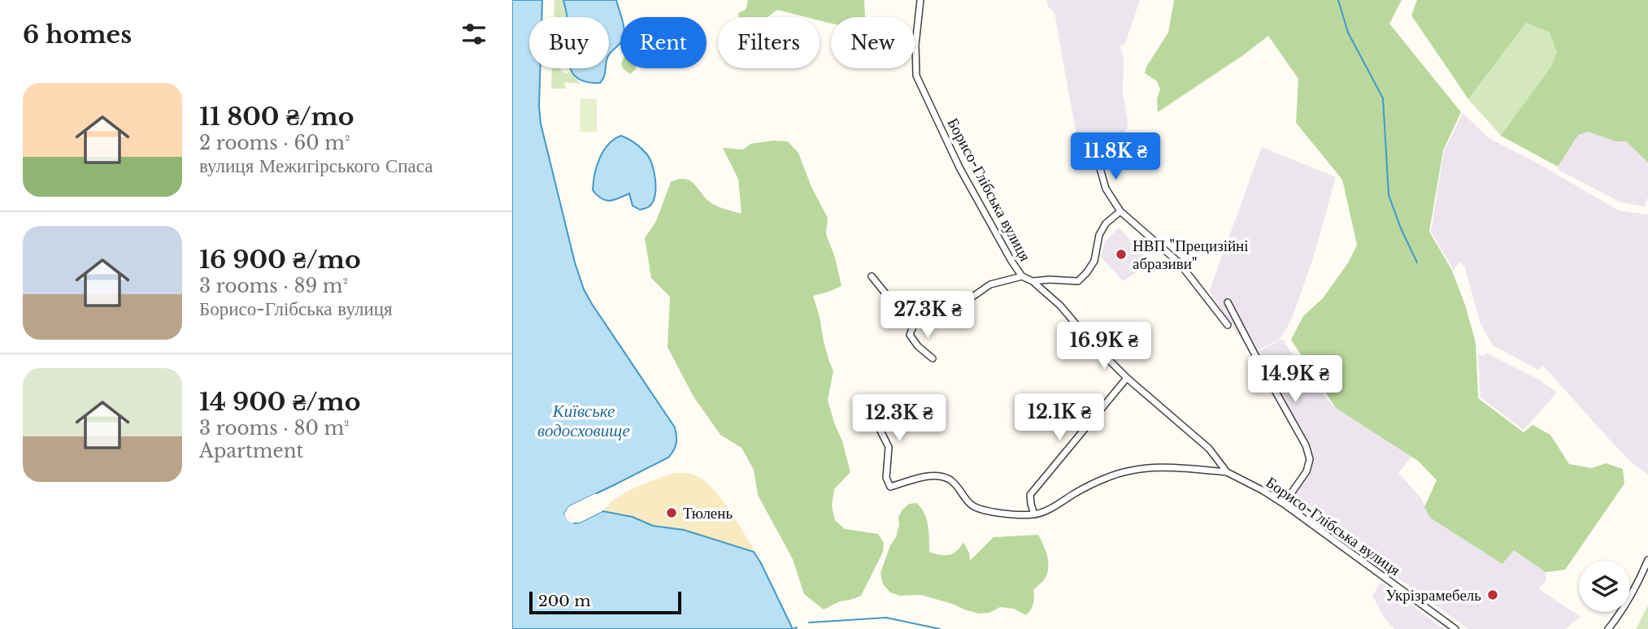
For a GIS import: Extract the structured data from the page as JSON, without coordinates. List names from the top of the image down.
{
  "streets": {
    "street": ["Борисо-Глібська вулиця"]
  },
  "water": ["Київське водосховище"],
  "places": ["НВП \"Прецизійні абразиви\"", "Тюлень", "Укрізрамебель"],
  "scale_bar": "200 m",
  "page": {
    "heading": "6 homes",
    "chip": [
      "Buy",
      "Rent",
      "Filters",
      "New"
    ],
    "list": [
      {
        "name": "11 800 ₴/mo",
        "note": "2 rooms · 60 m² · вулиця Межигірського Спаса"
      },
      {
        "name": "16 900 ₴/mo",
        "note": "3 rooms · 89 m² · Борисо-Глібська вулиця"
      },
      {
        "name": "14 900 ₴/mo",
        "note": "3 rooms · 80 m² · Apartment"
      }
    ],
    "price": [
      "11.8K ₴",
      "27.3K ₴",
      "16.9K ₴",
      "14.9K ₴",
      "12.1K ₴",
      "12.3K ₴"
    ],
    "scale": "200 m"
  }
}
